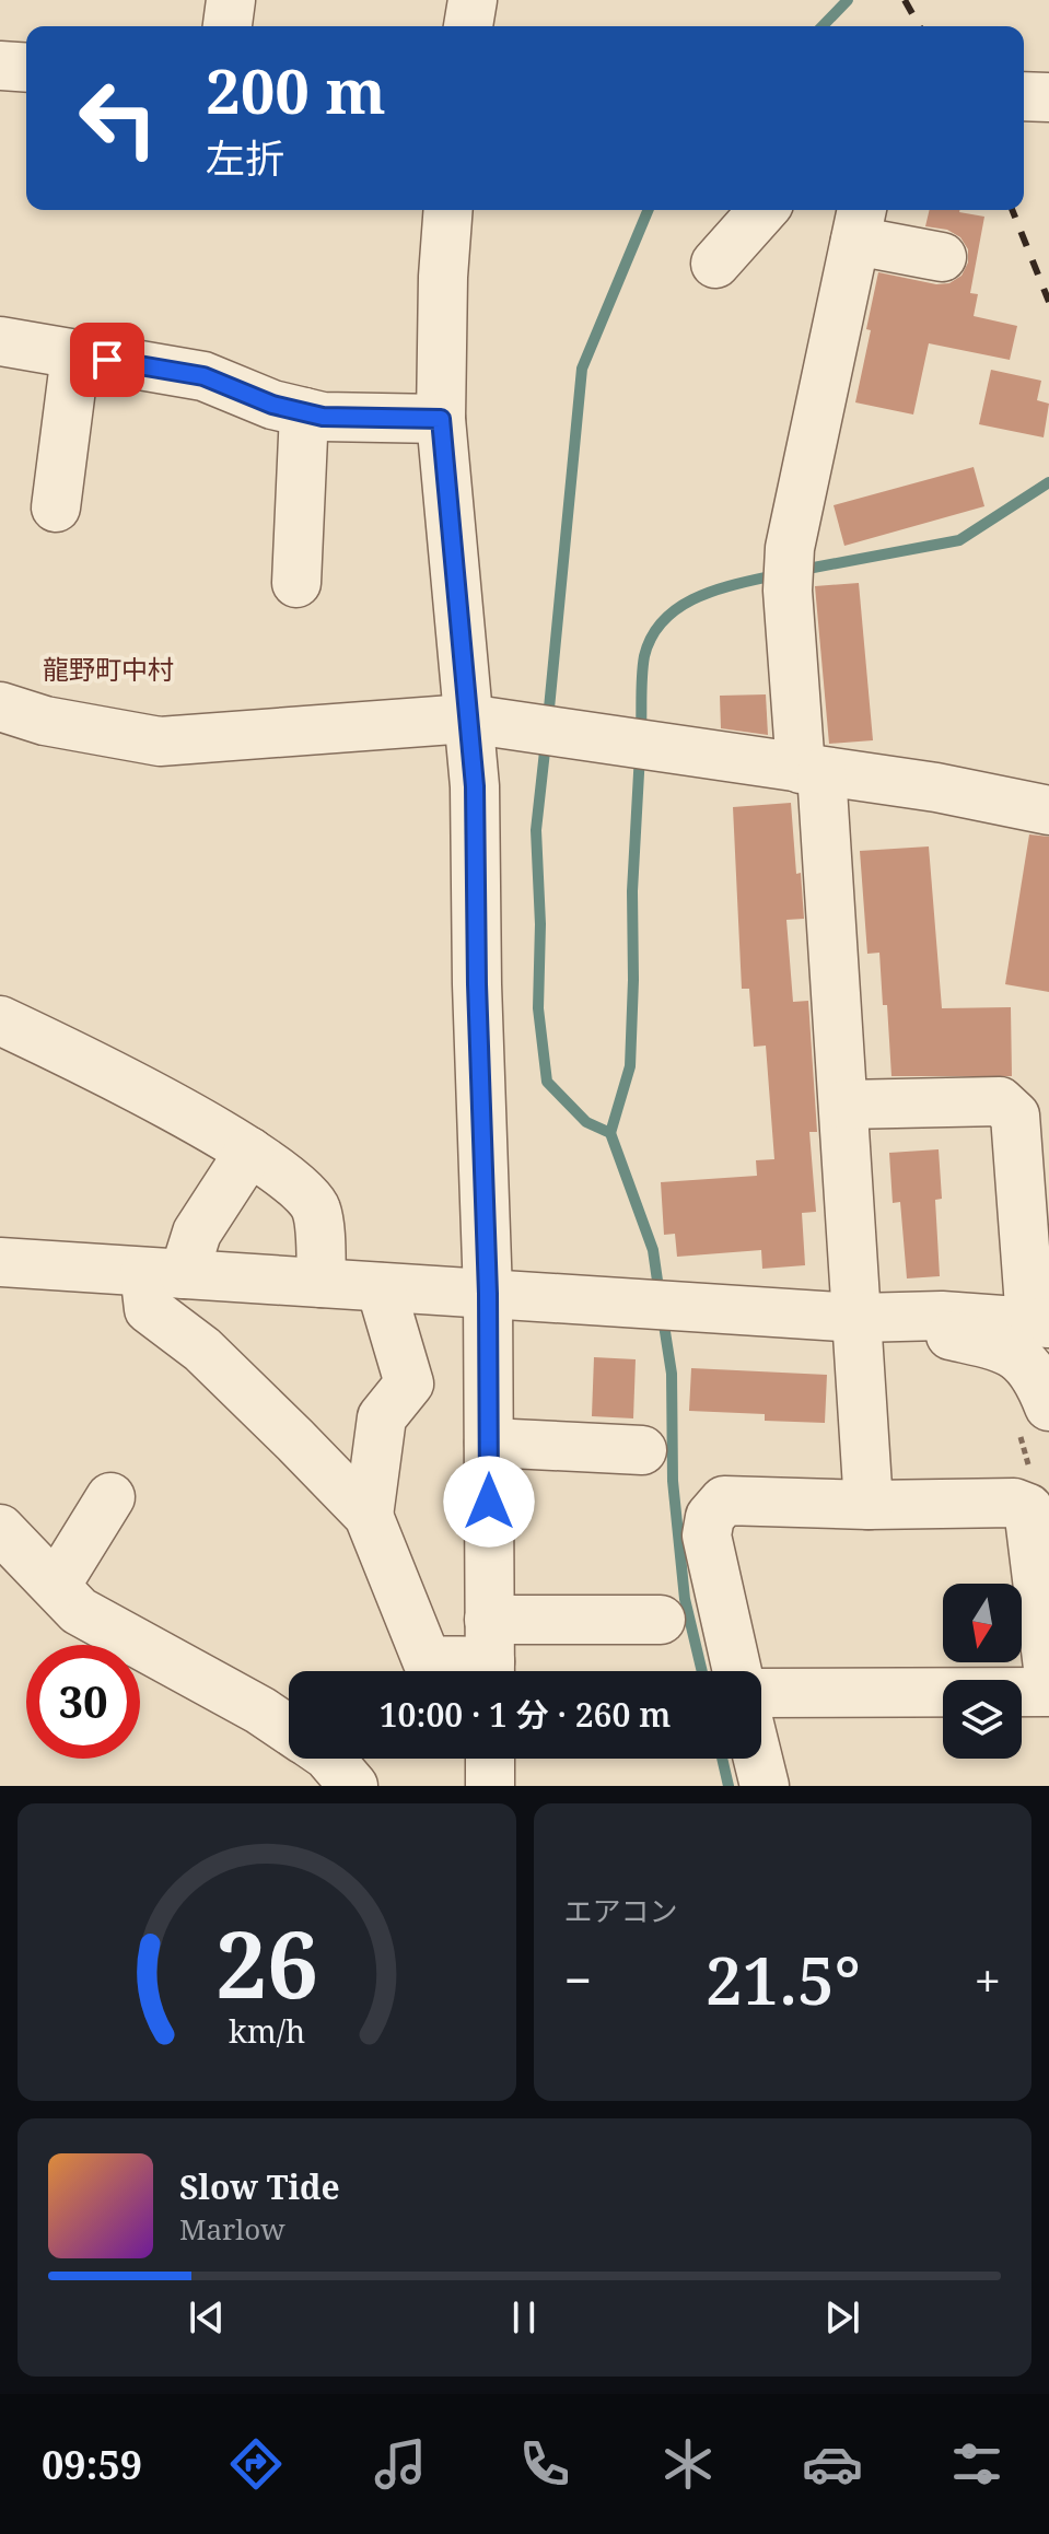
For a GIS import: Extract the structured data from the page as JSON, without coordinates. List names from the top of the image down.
{
  "districts": ["龍野町中村"],
  "north": "bottom",
  "page": {
    "turn": ["200 m", "左折"],
    "limit": "30",
    "trip": "10:00 · 1 分 · 260 m",
    "tile": "エアコン",
    "heat": ["−", "21.5°", "+"],
    "song": ["Slow Tide", "Marlow"],
    "tabs": "09:59",
    "gauge": ["26", "km/h"]
  }
}
